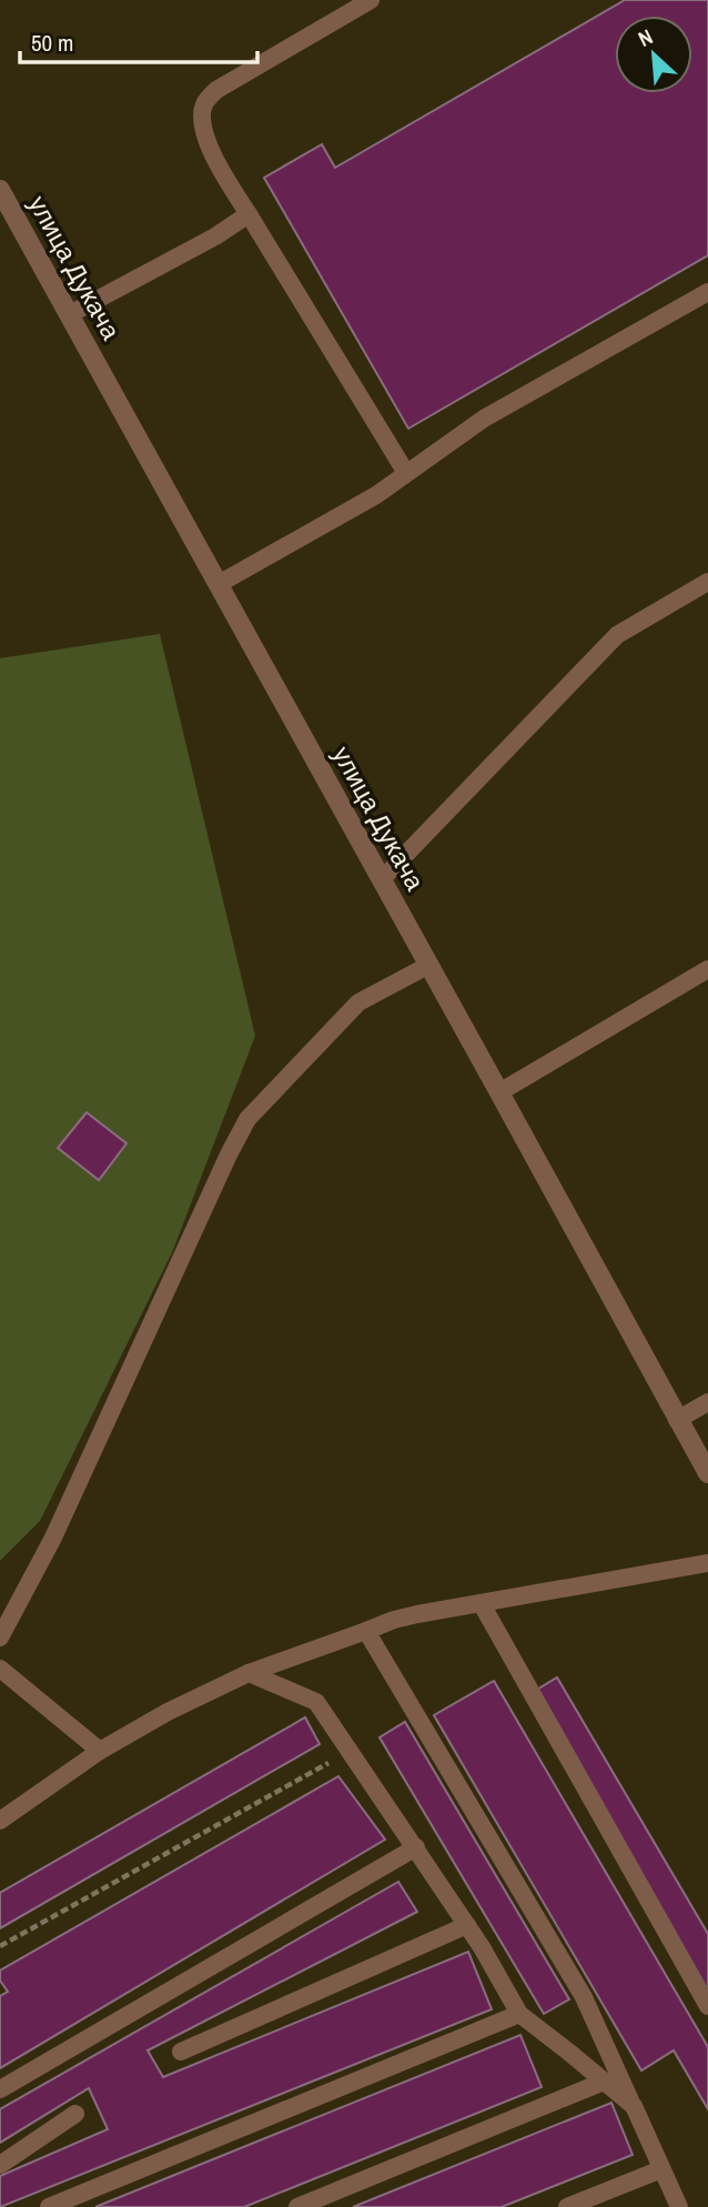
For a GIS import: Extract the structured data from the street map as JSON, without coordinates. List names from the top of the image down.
{
  "streets": {
    "street": ["улица Дукача"]
  },
  "scale_bar": "50 m",
  "north": "top left"
}
